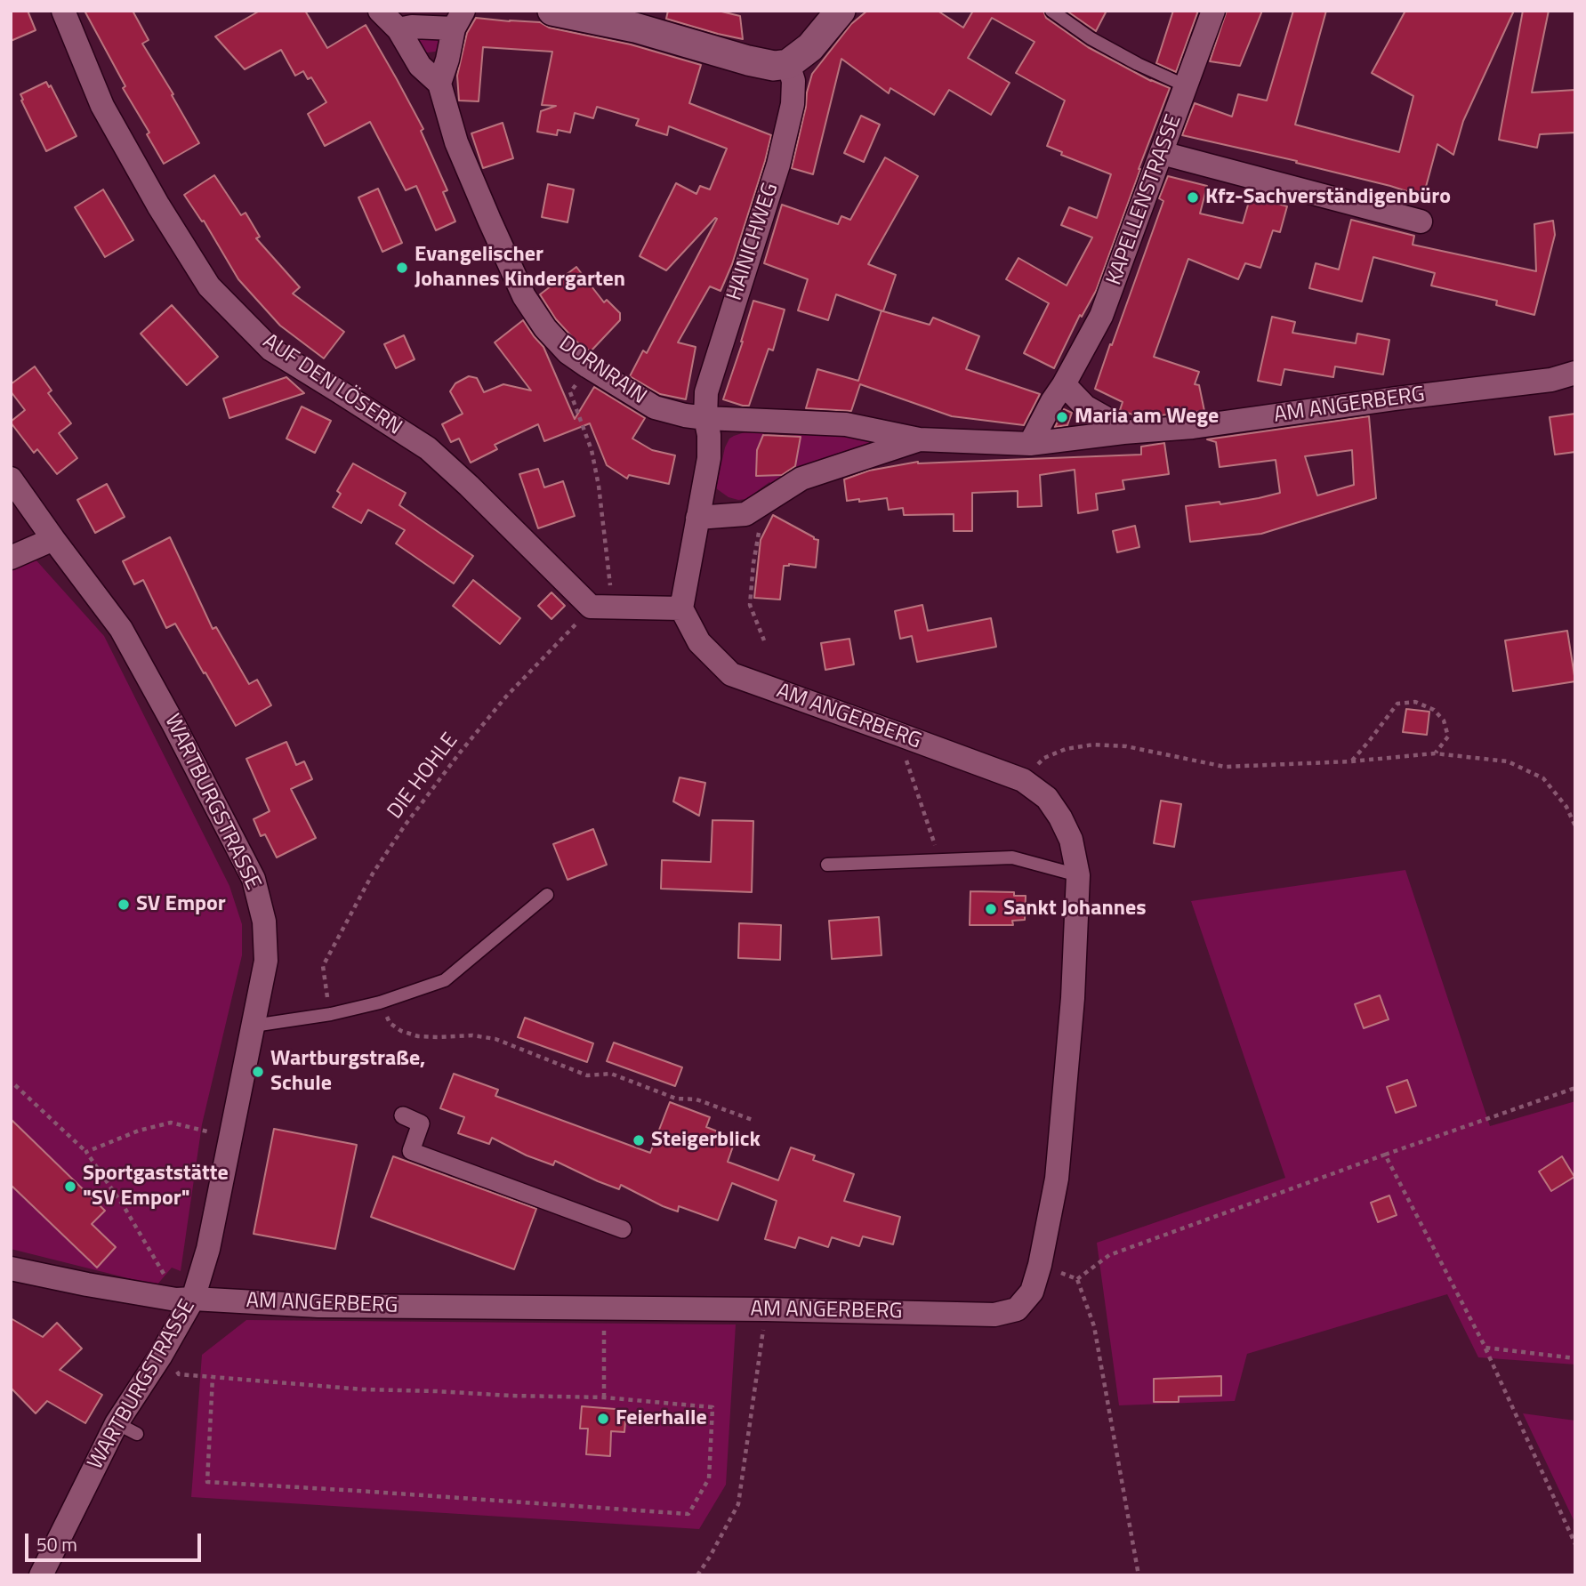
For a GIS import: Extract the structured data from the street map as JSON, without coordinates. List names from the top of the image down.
{
  "streets": {
    "street": [
      "KAPELLENSTRASSE",
      "HAINICHWEG",
      "DORNRAIN",
      "AUF DEN LÖSERN",
      "AM ANGERBERG",
      "WARTBURGSTRASSE"
    ],
    "path": ["DIE HOHLE"]
  },
  "crossings": [
    ["KAPELLENSTRASSE", "AM ANGERBERG"],
    ["HAINICHWEG", "DORNRAIN"],
    ["HAINICHWEG", "AM ANGERBERG"],
    ["DORNRAIN", "AM ANGERBERG"],
    ["AUF DEN LÖSERN", "DIE HOHLE"],
    ["AM ANGERBERG", "WARTBURGSTRASSE"]
  ],
  "places": [
    "Kfz-Sachverständigenbüro",
    "Evangelischer Johannes Kindergarten",
    "Maria am Wege",
    "SV Empor",
    "Sankt Johannes",
    "Wartburgstraße, Schule",
    "Steigerblick",
    "Sportgaststätte \"SV Empor\"",
    "Feierhalle"
  ],
  "scale_bar": "50 m"
}
